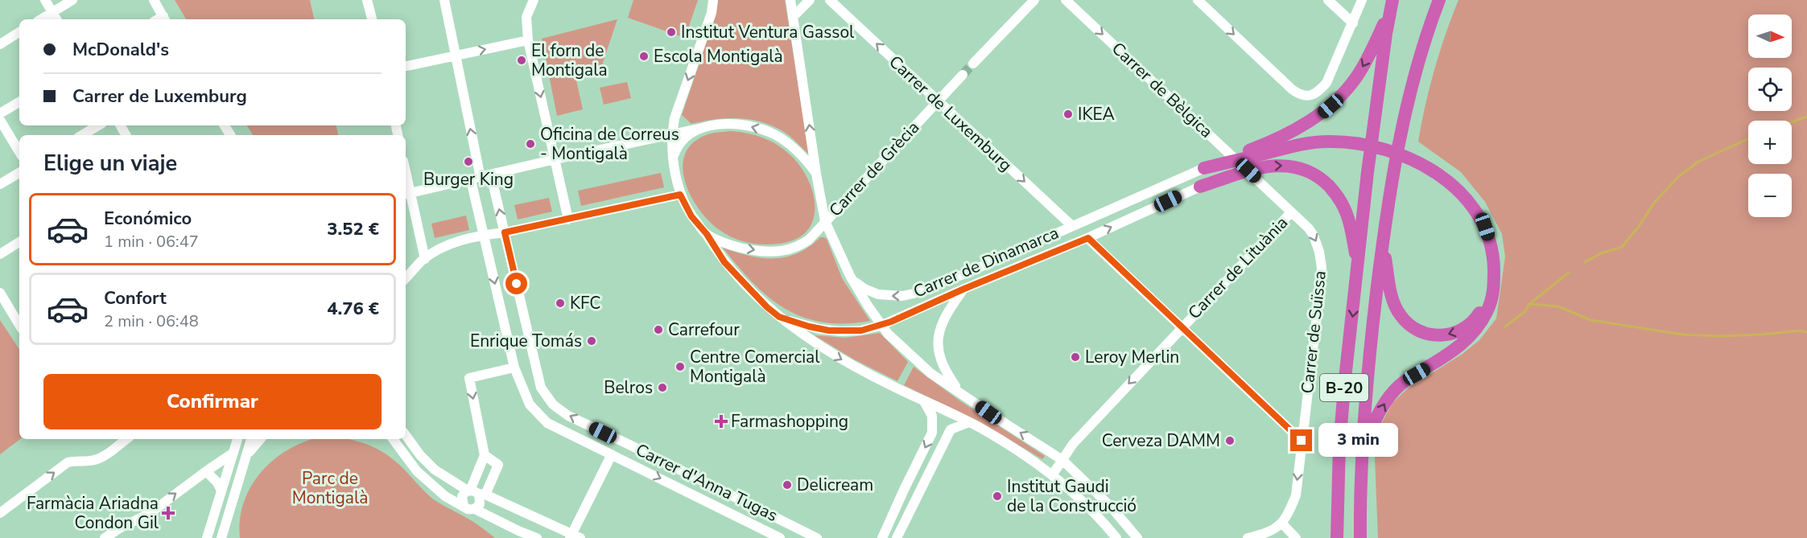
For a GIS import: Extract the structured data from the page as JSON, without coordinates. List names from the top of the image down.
{
  "streets": {
    "highway": ["B-20"],
    "street": [
      "Carrer de Bèlgica",
      "Carrer de Luxemburg",
      "Carrer de Grècia",
      "Carrer de Dinamarca",
      "Carrer de Lituània",
      "Carrer de Suïssa",
      "Carrer d'Anna Tugas"
    ]
  },
  "crossings": [
    ["Carrer de Bèlgica", "Carrer de Suïssa"],
    ["Carrer de Luxemburg", "Carrer de Grècia"],
    ["Carrer de Luxemburg", "Carrer de Dinamarca"],
    ["Carrer de Lituània", "Carrer de Suïssa"]
  ],
  "one_way": ["Carrer de Bèlgica", "Carrer de Lituània", "Carrer de Suïssa"],
  "parks": ["Parc de Montigalà"],
  "places": {
    "other": [
      "Institut Ventura Gassol",
      "Escola Montigalà",
      "El forn de Montigala",
      "IKEA",
      "Oficina de Correus - Montigalà",
      "Burger King",
      "KFC",
      "Carrefour",
      "Enrique Tomás",
      "Leroy Merlin",
      "Centre Comercial Montigalà",
      "Belros",
      "Cerveza DAMM",
      "Delicream",
      "Institut Gaudi de la Construcció"
    ],
    "health": ["Farmashopping", "Farmàcia Ariadna Condon Gil"]
  },
  "north": "right",
  "page": {
    "map_buttons": ["+", "−"],
    "banner": ["McDonald's", "Carrer de Luxemburg"],
    "heading": "Elige un viaje",
    "list": [
      {
        "name": "Económico",
        "note": "1 min · 06:47",
        "value": "3.52 €"
      },
      {
        "name": "Confort",
        "note": "2 min · 06:48",
        "value": "4.76 €"
      }
    ],
    "buttons": "Confirmar",
    "bubble": "3 min"
  }
}
